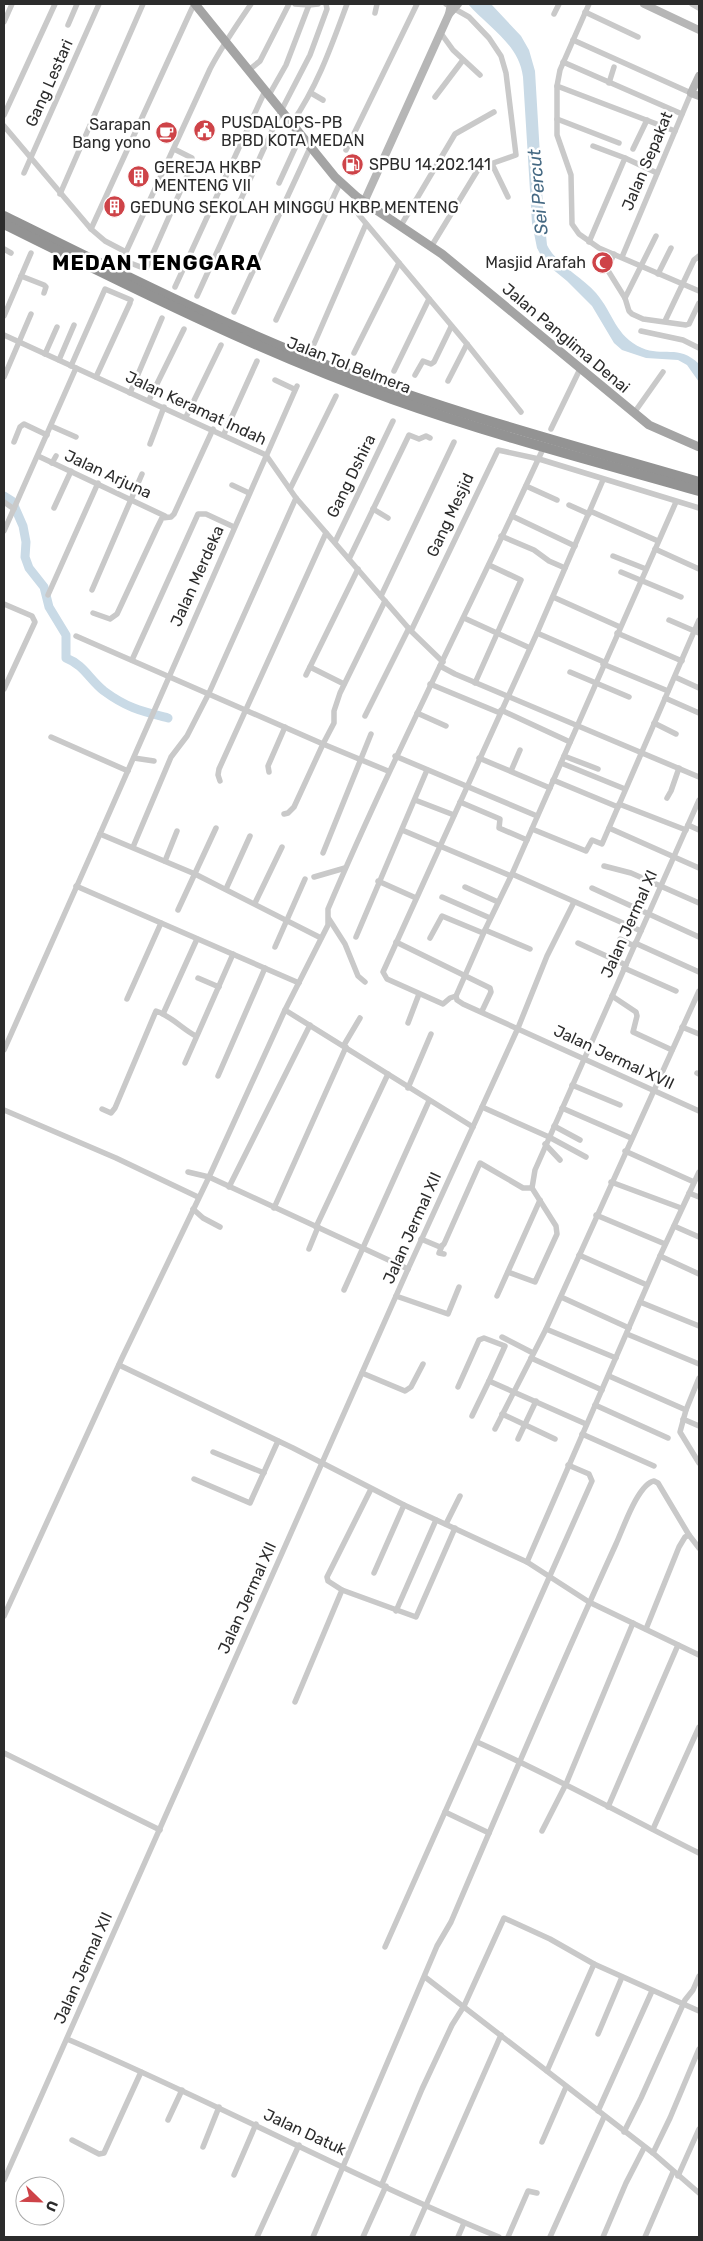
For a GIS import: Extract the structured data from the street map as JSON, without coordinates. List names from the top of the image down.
{
  "streets": {
    "highway": ["Jalan Tol Belmera"],
    "main road": ["Jalan Panglima Denai"],
    "street": [
      "Gang Lestari",
      "Jalan Sepakat",
      "Jalan Keramat Indah",
      "Jalan Arjuna",
      "Gang Dshira",
      "Gang Mesjid",
      "Jalan Merdeka",
      "Jalan Jermal XI",
      "Jalan Jermal XVII",
      "Jalan Jermal XII",
      "Jalan Datuk"
    ]
  },
  "crossings": [
    ["Jalan Keramat Indah", "Gang Dshira"],
    ["Jalan Keramat Indah", "Gang Mesjid"],
    ["Jalan Keramat Indah", "Jalan Merdeka"],
    ["Jalan Jermal XI", "Jalan Jermal XVII"],
    ["Jalan Jermal XVII", "Jalan Jermal XII"],
    ["Jalan Jermal XII", "Jalan Datuk"]
  ],
  "districts": ["MEDAN TENGGARA"],
  "water": ["Sei Percut"],
  "places": {
    "public building": ["PUSDALOPS-PB BPBD KOTA MEDAN"],
    "cafe": ["Sarapan Bang yono"],
    "fuel station": ["SPBU 14.202.141"],
    "building": ["GEREJA HKBP MENTENG VII", "GEDUNG SEKOLAH MINGGU HKBP MENTENG"],
    "mosque": ["Masjid Arafah"]
  },
  "north": "bottom right"
}
